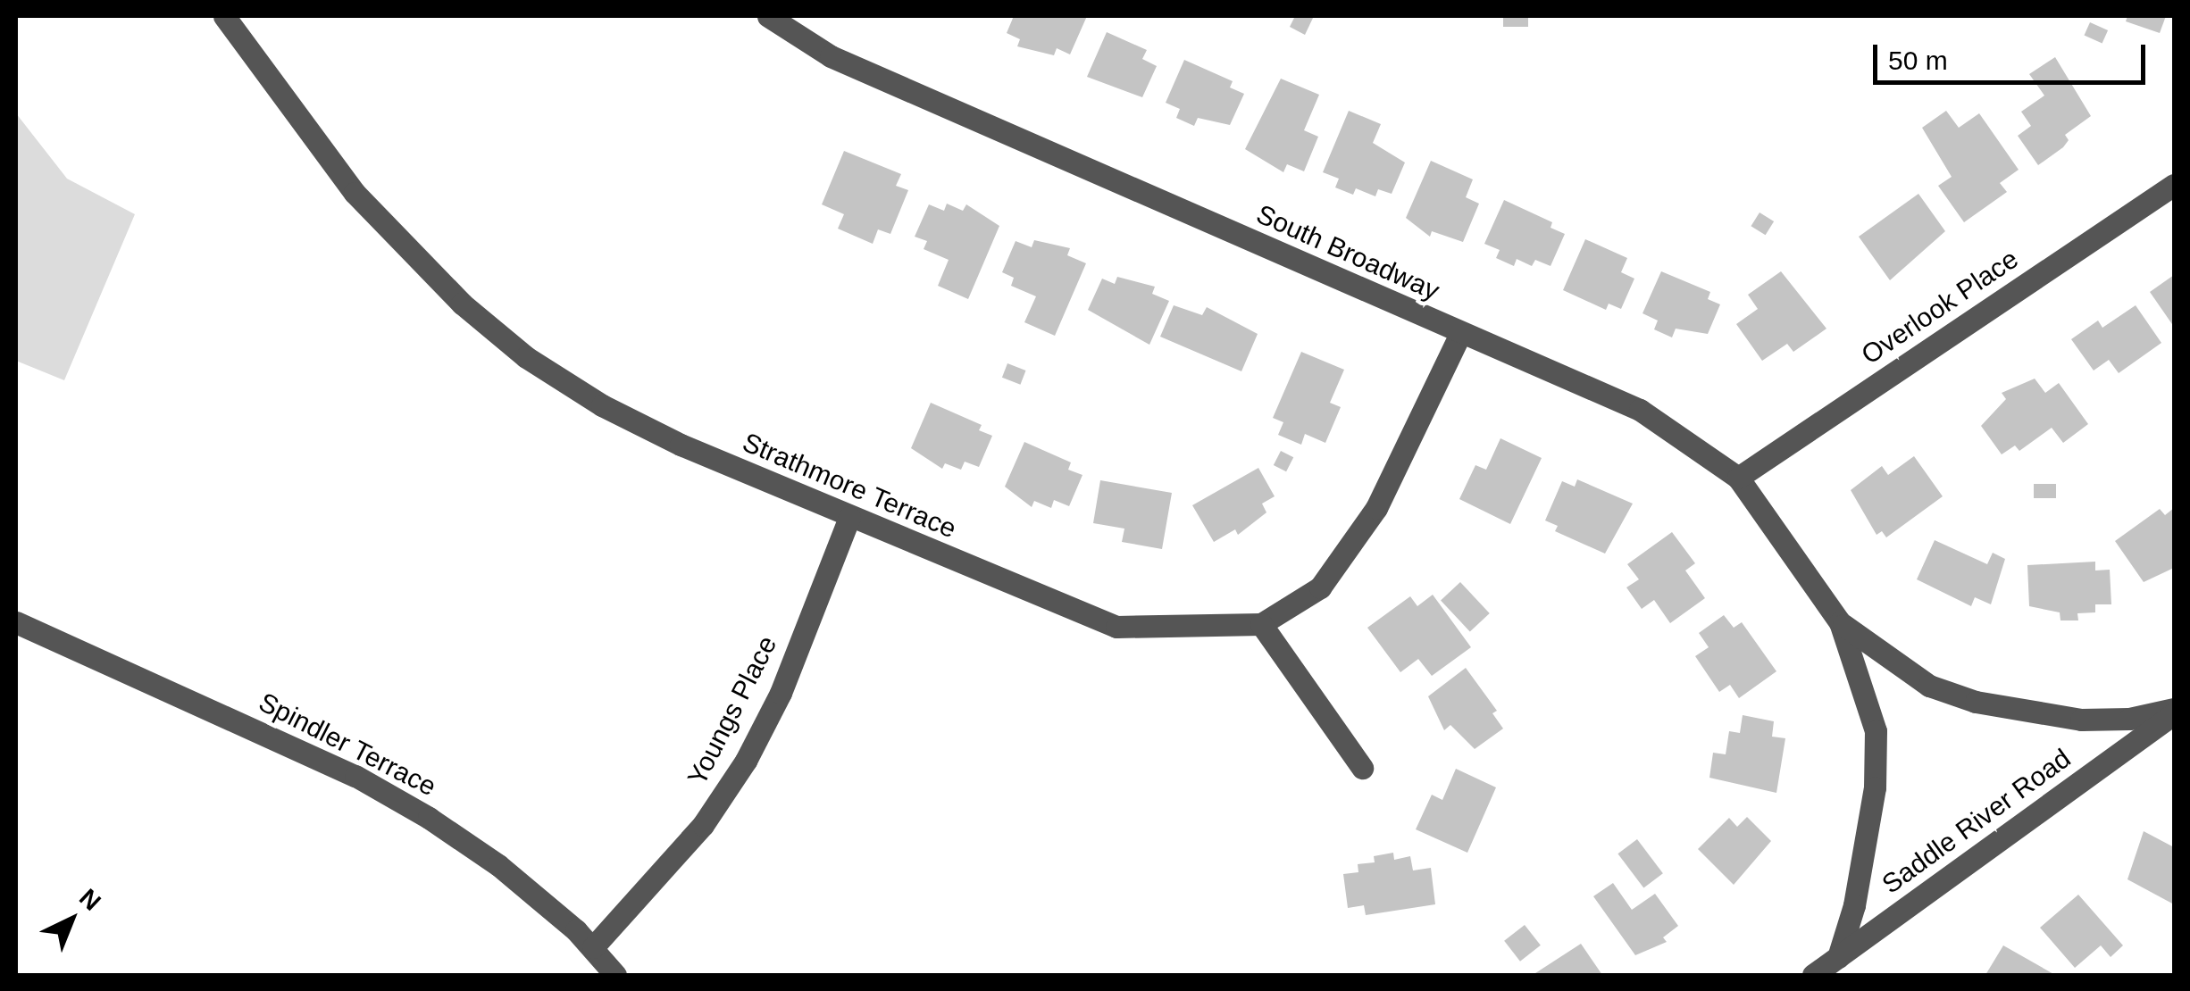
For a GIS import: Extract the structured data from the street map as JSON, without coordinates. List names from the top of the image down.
{
  "streets": {
    "street": [
      "South Broadway",
      "Overlook Place",
      "Strathmore Terrace",
      "Youngs Place",
      "Spindler Terrace",
      "Saddle River Road"
    ]
  },
  "crossings": [
    ["South Broadway", "Overlook Place"],
    ["South Broadway", "Saddle River Road"],
    ["Strathmore Terrace", "Youngs Place"],
    ["Youngs Place", "Spindler Terrace"]
  ],
  "scale_bar": "50 m",
  "north": "top right"
}
